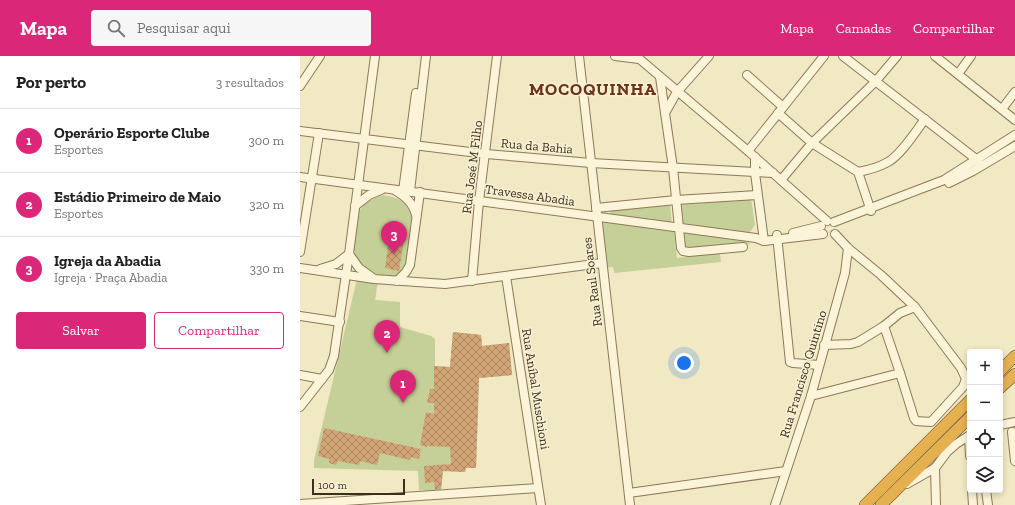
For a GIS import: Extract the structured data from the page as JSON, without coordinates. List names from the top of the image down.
{
  "streets": {
    "street": [
      "Rua da Bahia",
      "Rua José M Filho",
      "Travessa Abadia",
      "Rua Raul Soares",
      "Rua Francisco Quintino",
      "Rua Aníbal Muschioni"
    ]
  },
  "crossings": [
    ["Rua da Bahia", "Rua José M Filho"],
    ["Rua da Bahia", "Rua Raul Soares"],
    ["Rua José M Filho", "Travessa Abadia"],
    ["Travessa Abadia", "Rua Raul Soares"]
  ],
  "districts": ["MOCOQUINHA"],
  "scale_bar": "100 m",
  "page": {
    "header": "Mapa",
    "search": "Pesquisar aqui",
    "nav": ["Mapa", "Camadas", "Compartilhar"],
    "heading": ["Por perto", "3 resultados"],
    "list": [
      {
        "mark": "1",
        "name": "Operário Esporte Clube",
        "note": "Esportes",
        "value": "300 m"
      },
      {
        "mark": "2",
        "name": "Estádio Primeiro de Maio",
        "note": "Esportes",
        "value": "320 m"
      },
      {
        "mark": "3",
        "name": "Igreja da Abadia",
        "note": "Igreja · Praça Abadia",
        "value": "330 m"
      }
    ],
    "pins": ["3", "2", "1"],
    "buttons": ["Salvar", "Compartilhar"],
    "map_buttons": ["+", "−"],
    "scale": "100 m"
  }
}
